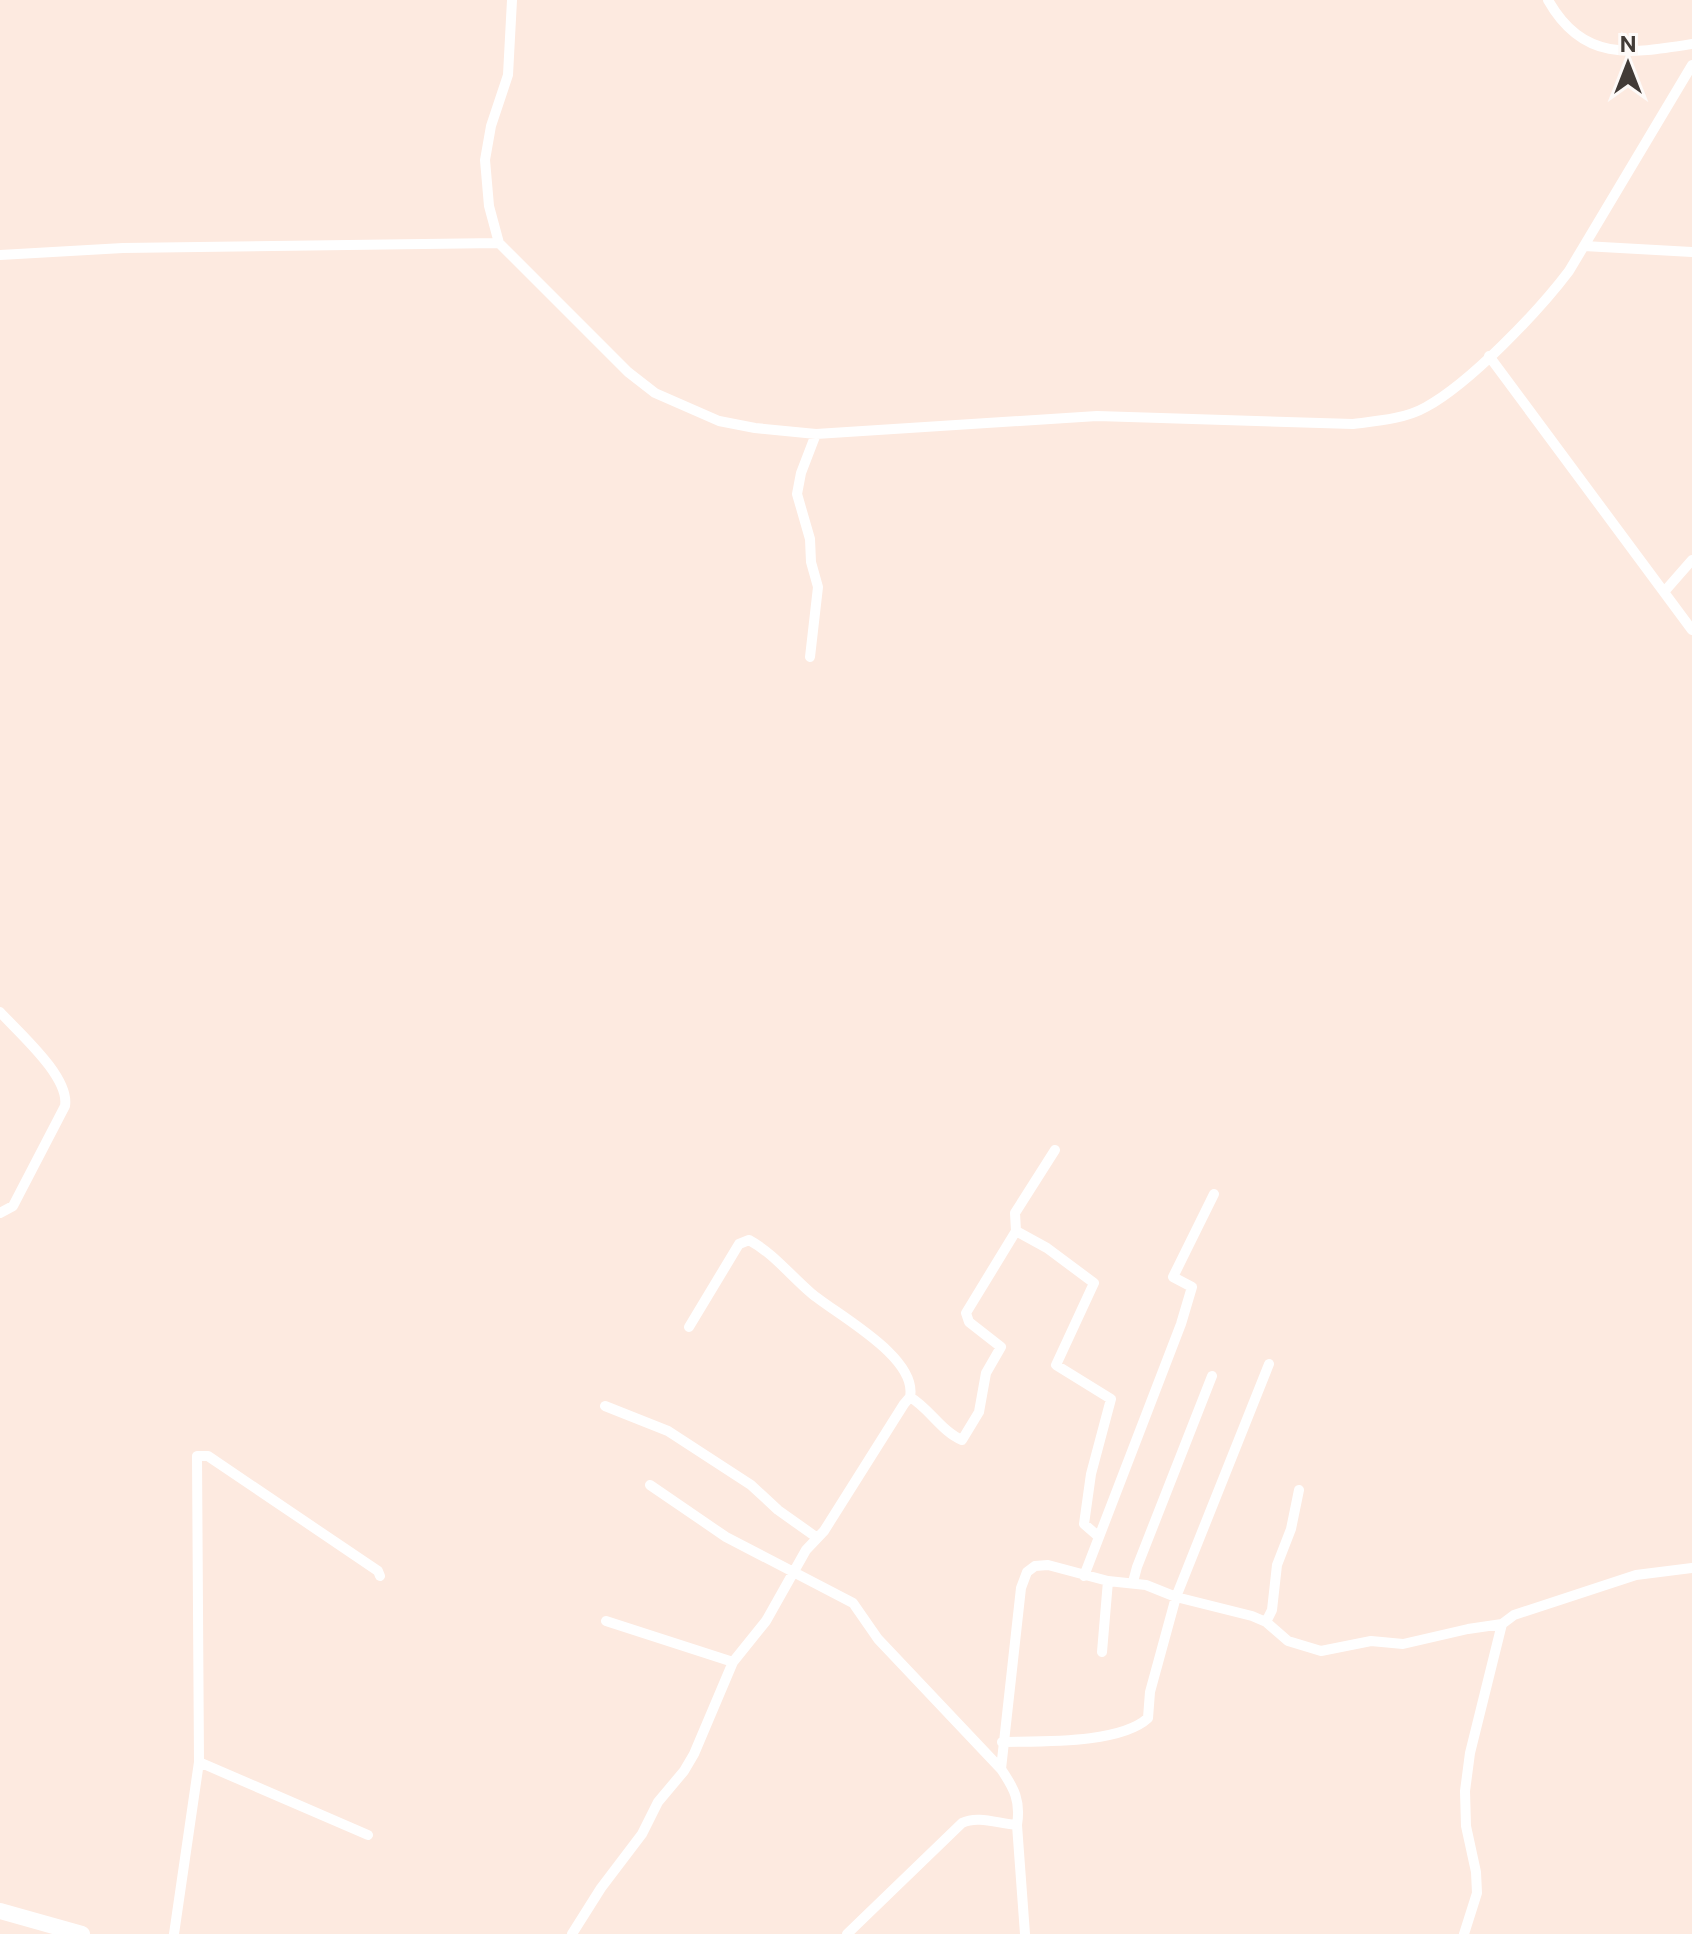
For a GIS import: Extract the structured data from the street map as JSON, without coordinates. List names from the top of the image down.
{
  "north": "top"
}
